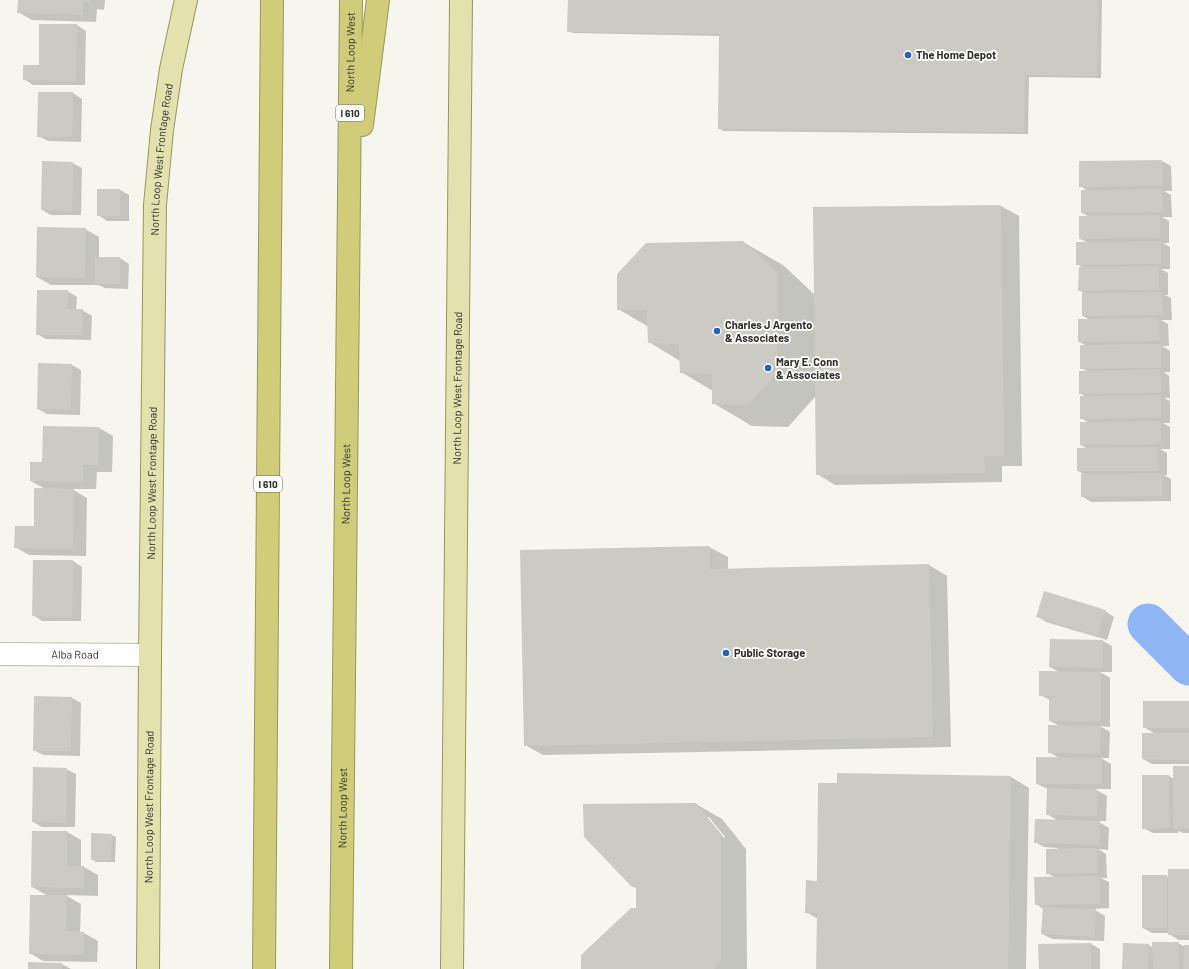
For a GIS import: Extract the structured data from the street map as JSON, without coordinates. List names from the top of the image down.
{
  "streets": {
    "highway": ["North Loop West", "I 610"],
    "main road": ["North Loop West Frontage Road"],
    "street": ["Alba Road"]
  },
  "crossings": [
    ["North Loop West Frontage Road", "Alba Road"]
  ],
  "places": [
    "The Home Depot",
    "Charles J Argento & Associates",
    "Mary E. Conn & Associates",
    "Public Storage"
  ]
}
